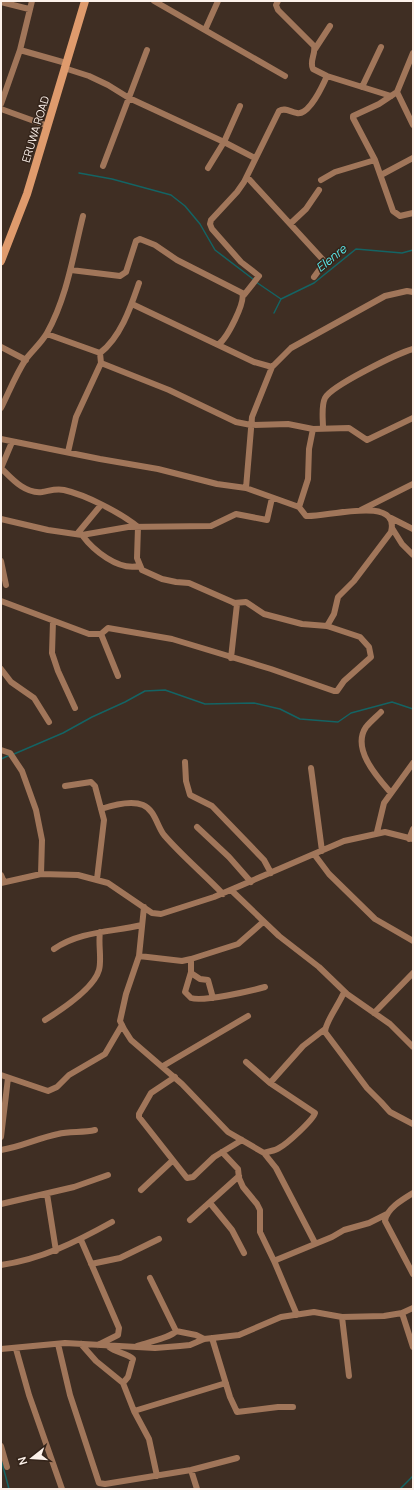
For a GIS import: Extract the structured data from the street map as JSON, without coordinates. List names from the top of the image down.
{
  "streets": {
    "main road": ["ERUWA ROAD"]
  },
  "water": ["Elenre"],
  "north": "left"
}
